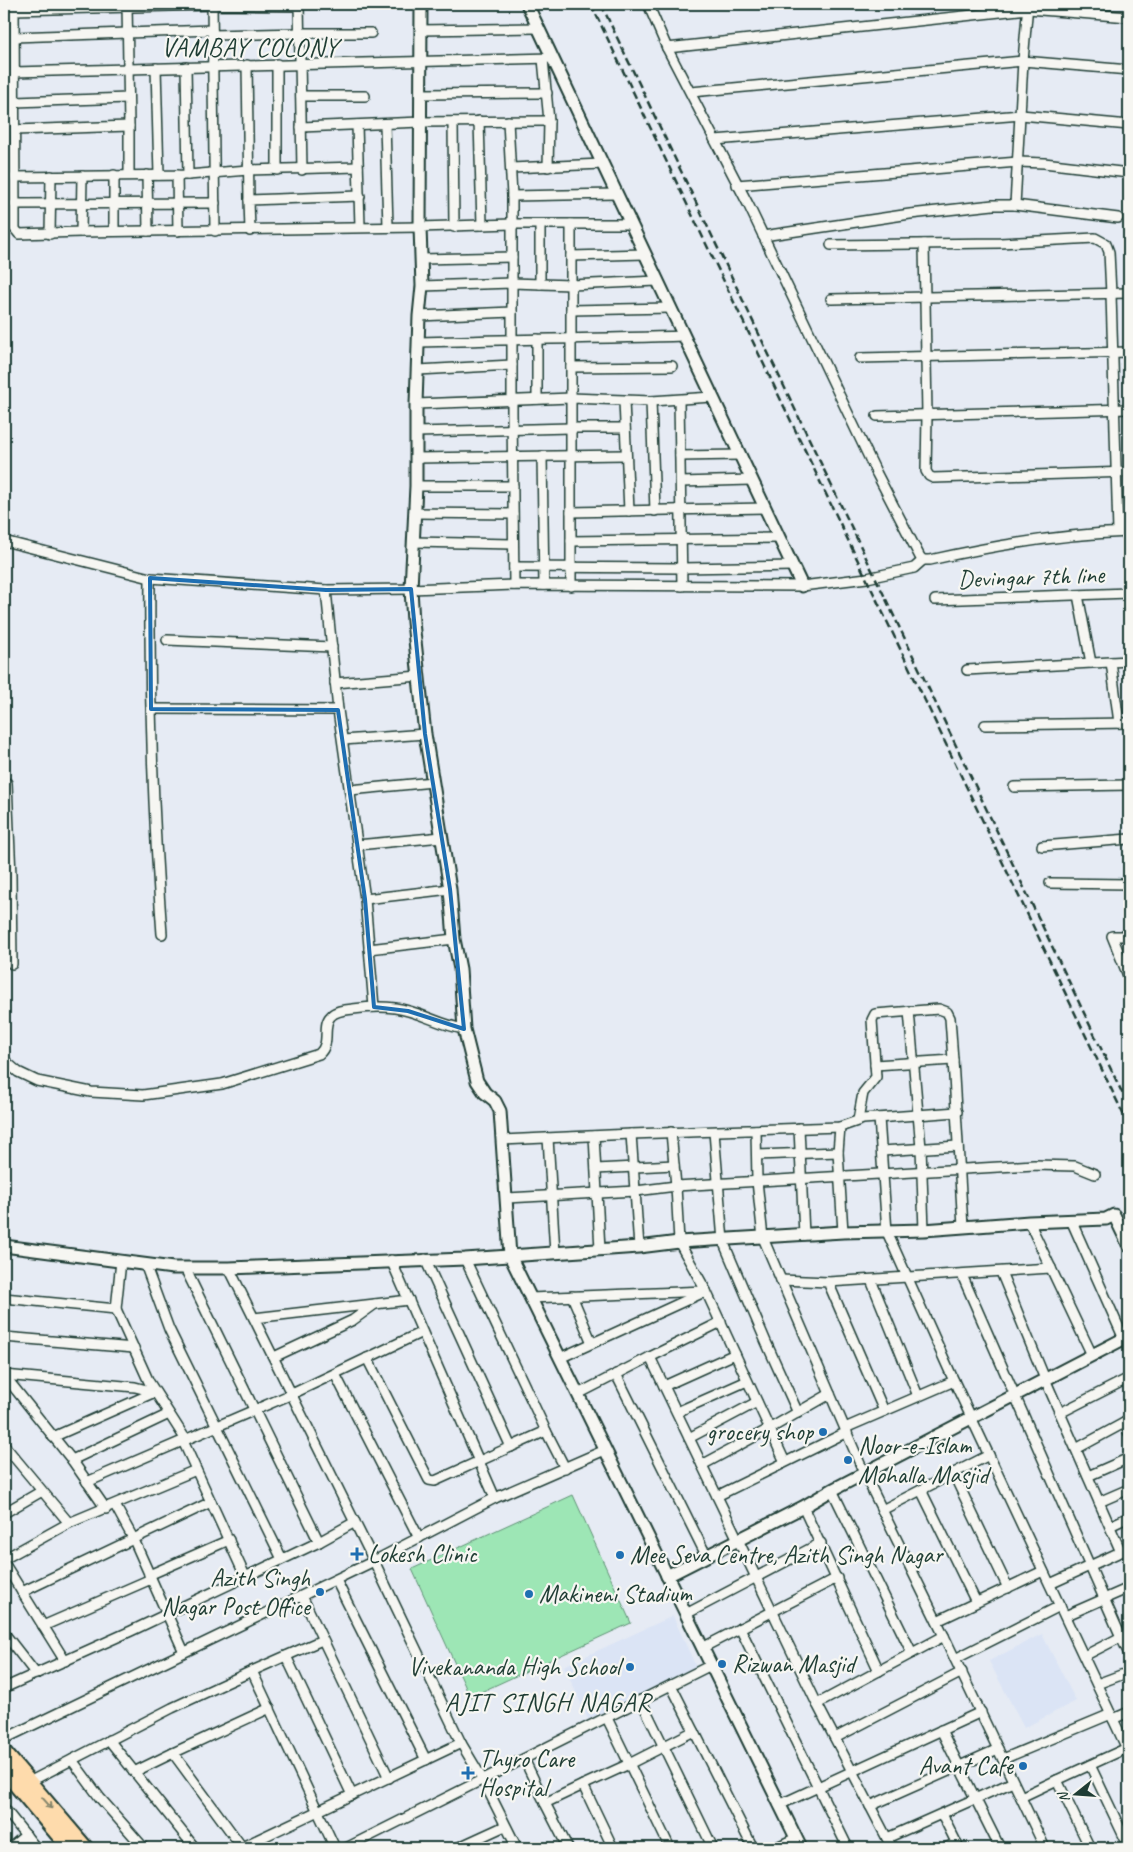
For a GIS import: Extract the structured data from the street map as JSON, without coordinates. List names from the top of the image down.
{
  "streets": {
    "street": ["Devingar 7th line"]
  },
  "districts": ["VAMBAY COLONY", "AJIT SINGH NAGAR"],
  "places": {
    "other": [
      "grocery shop",
      "Noor-e-Islam Mohalla Masjid",
      "Mee Seva Centre, Azith Singh Nagar",
      "Azith Singh Nagar Post Office",
      "Makineni Stadium",
      "Rizwan Masjid",
      "Vivekananda High School",
      "Avant Cafe"
    ],
    "health": ["Lokesh Clinic", "Thyro Care Hospital"]
  },
  "north": "left"
}
